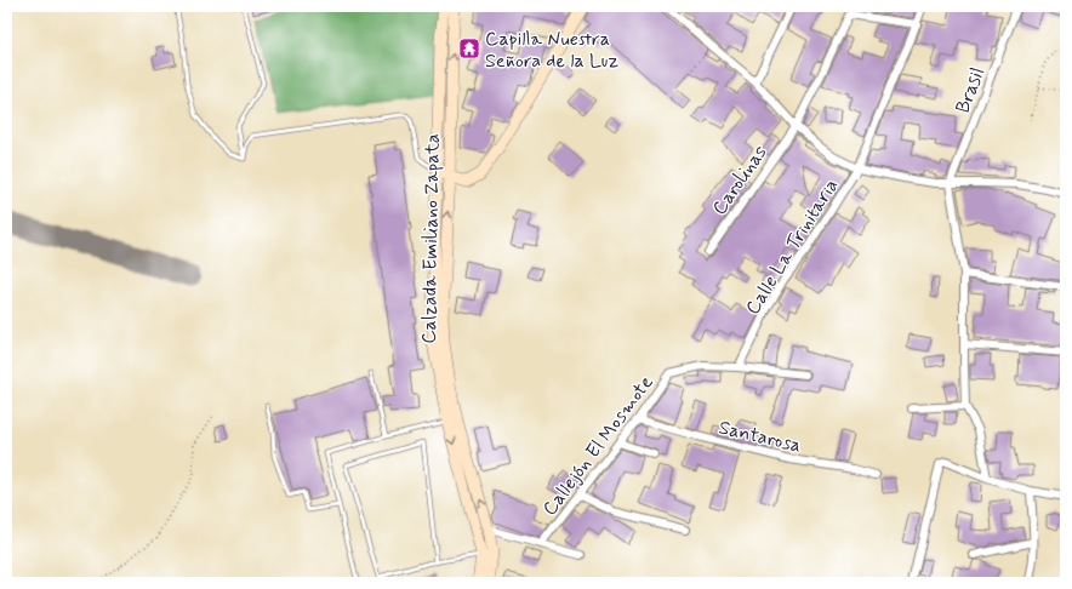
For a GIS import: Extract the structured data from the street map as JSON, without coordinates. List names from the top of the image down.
{
  "streets": {
    "main road": ["Calzada Emiliano Zapata"],
    "street": [
      "Brasil",
      "Carolinas",
      "Calle La Trinitaria",
      "Santarosa",
      "Callejón El Mosmote"
    ]
  },
  "crossings": [
    ["Carolinas", "Calle La Trinitaria"],
    ["Calle La Trinitaria", "Callejón El Mosmote"],
    ["Santarosa", "Callejón El Mosmote"]
  ],
  "places": {
    "temple": ["Capilla Nuestra Señora de la Luz"]
  }
}
